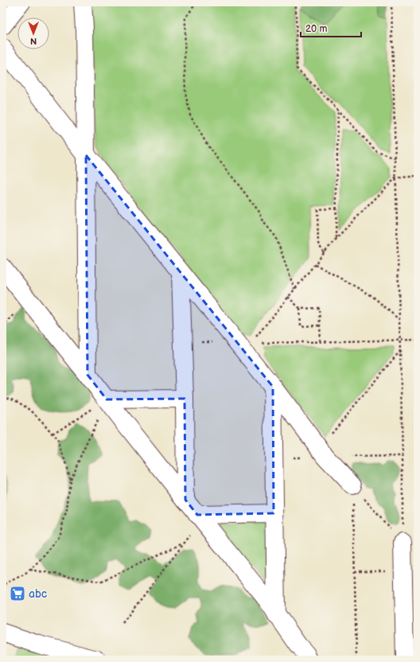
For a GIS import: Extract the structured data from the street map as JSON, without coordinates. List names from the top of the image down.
{
  "places": {
    "supermarket": ["abc"]
  },
  "scale_bar": "20 m",
  "north": "bottom"
}
